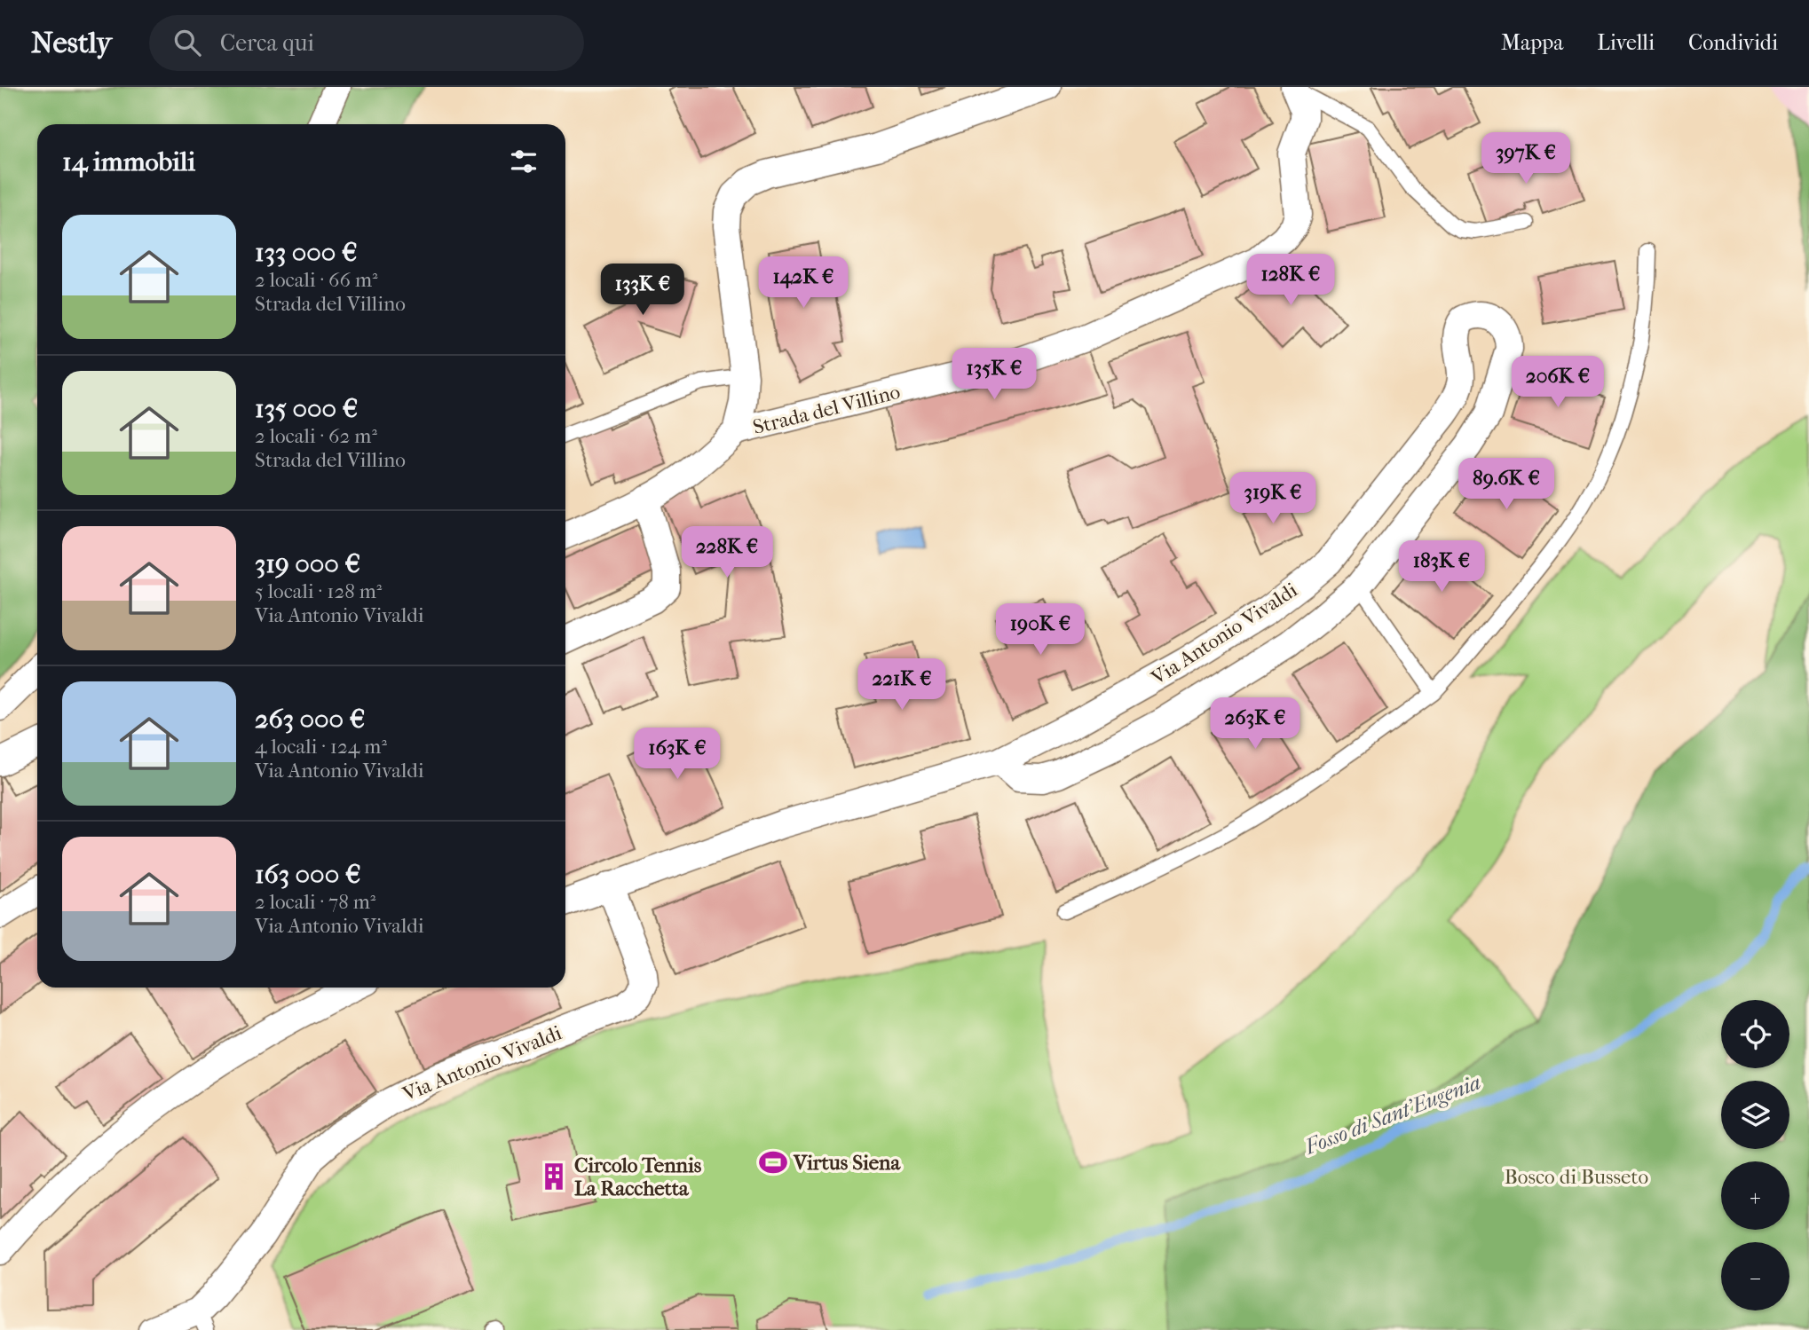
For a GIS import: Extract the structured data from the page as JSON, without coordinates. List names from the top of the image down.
{
  "streets": {
    "street": ["Strada del Villino", "Via Antonio Vivaldi"]
  },
  "water": ["Fosso di Sant'Eugenia"],
  "parks": ["Bosco di Busseto"],
  "places": {
    "sports": ["Virtus Siena"],
    "building": ["Circolo Tennis La Racchetta"]
  },
  "page": {
    "header": "Nestly",
    "search": "Cerca qui",
    "nav": ["Mappa", "Livelli", "Condividi"],
    "heading": "14 immobili",
    "price": [
      "397K €",
      "128K €",
      "142K €",
      "133K €",
      "135K €",
      "206K €",
      "89.6K €",
      "319K €",
      "228K €",
      "183K €",
      "190K €",
      "221K €",
      "263K €",
      "163K €"
    ],
    "list": [
      {
        "name": "133 000 €",
        "note": "2 locali · 66 m² · Strada del Villino"
      },
      {
        "name": "135 000 €",
        "note": "2 locali · 62 m² · Strada del Villino"
      },
      {
        "name": "319 000 €",
        "note": "5 locali · 128 m² · Via Antonio Vivaldi"
      },
      {
        "name": "263 000 €",
        "note": "4 locali · 124 m² · Via Antonio Vivaldi"
      },
      {
        "name": "163 000 €",
        "note": "2 locali · 78 m² · Via Antonio Vivaldi"
      }
    ],
    "map_buttons": ["+", "−"]
  }
}
